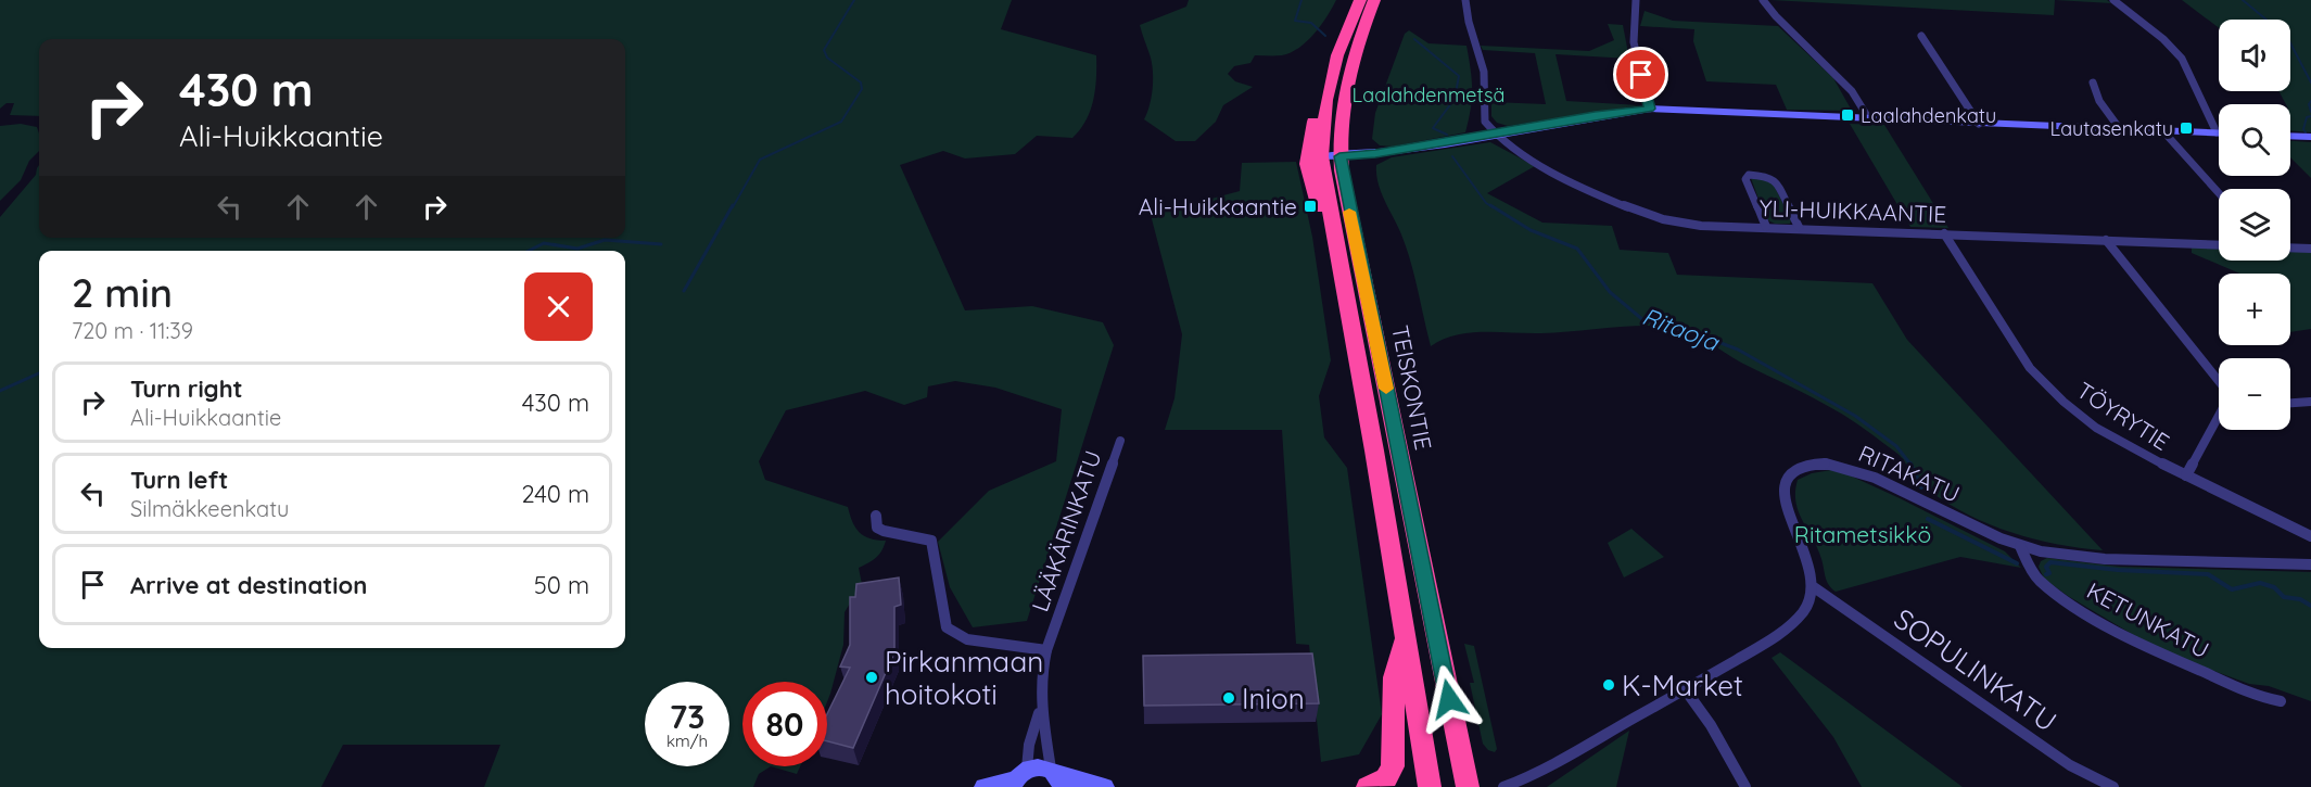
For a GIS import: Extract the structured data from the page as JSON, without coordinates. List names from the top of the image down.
{
  "streets": {
    "highway": ["TEISKONTIE"],
    "street": [
      "YLI-HUIKKAANTIE",
      "TÖYRYTIE",
      "RITAKATU",
      "LÄÄKÄRINKATU",
      "KETUNKATU",
      "SOPULINKATU"
    ]
  },
  "crossings": [
    ["YLI-HUIKKAANTIE", "TÖYRYTIE"],
    ["RITAKATU", "KETUNKATU"],
    ["RITAKATU", "SOPULINKATU"]
  ],
  "water": ["Ritaoja"],
  "parks": ["Laalahdenmetsä", "Ritametsikkö"],
  "places": {
    "transit": ["Laalahdenkatu", "Lautasenkatu", "Ali-Huikkaantie"],
    "other": ["Pirkanmaan hoitokoti", "K-Market", "Inion"]
  },
  "page": {
    "map_buttons": ["+", "−"],
    "turn": ["430 m", "Ali-Huikkaantie"],
    "heading": ["2 min", "720 m · 11:39"],
    "list": [
      {
        "name": "Turn right",
        "note": "Ali-Huikkaantie",
        "value": "430 m"
      },
      {
        "name": "Turn left",
        "note": "Silmäkkeenkatu",
        "value": "240 m"
      },
      {
        "name": "Arrive at destination",
        "value": "50 m"
      }
    ],
    "speed": "73 km/h",
    "limit": "80"
  }
}
